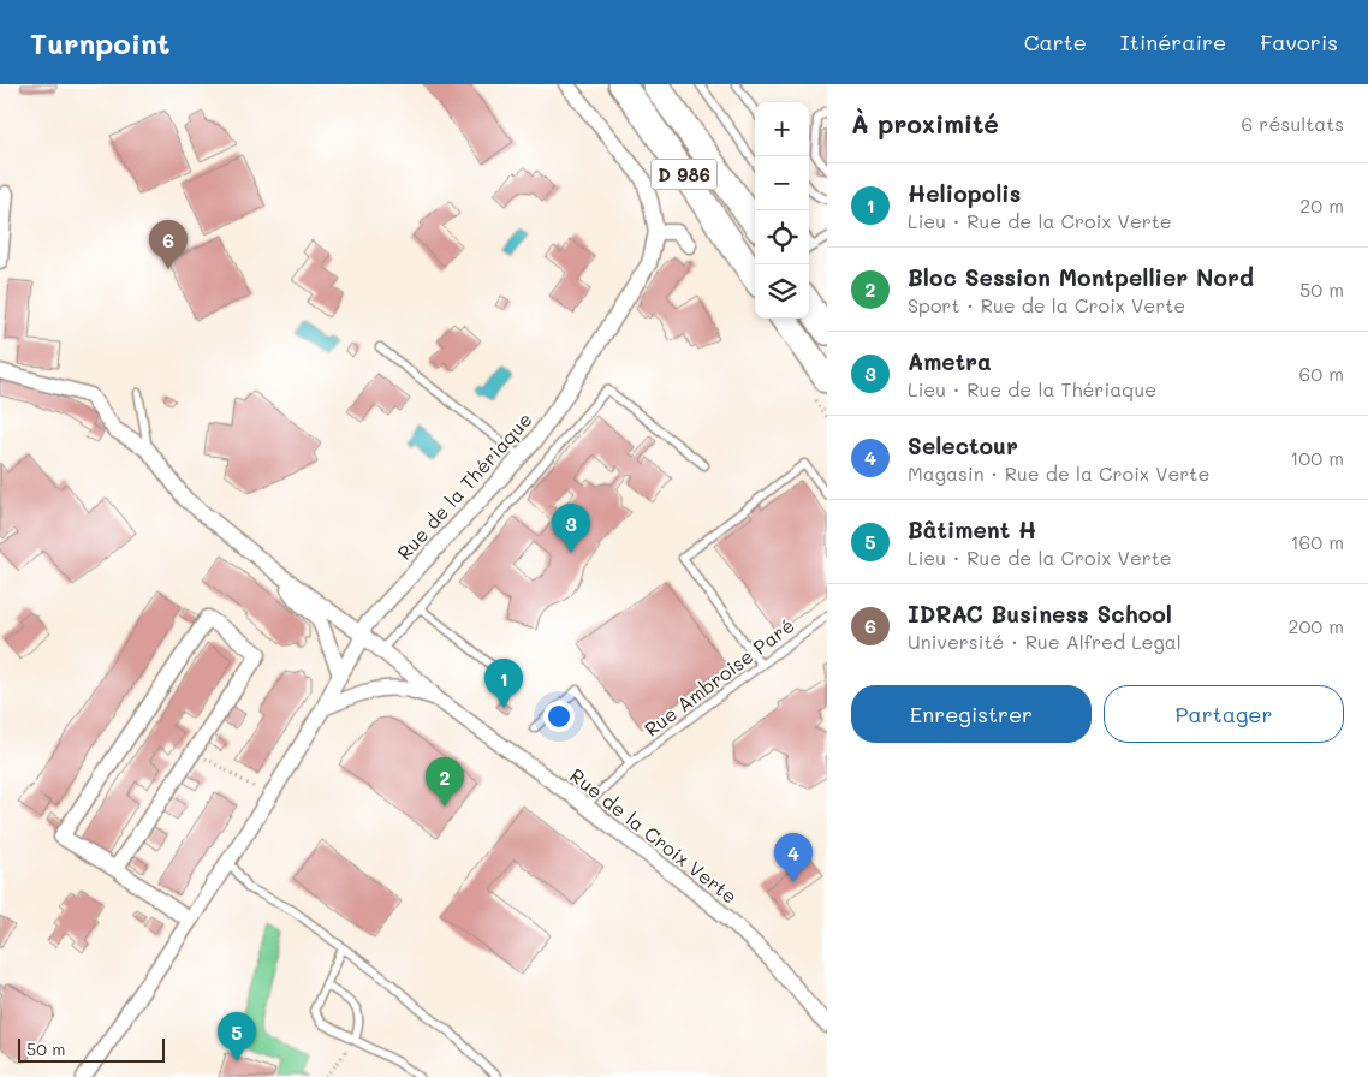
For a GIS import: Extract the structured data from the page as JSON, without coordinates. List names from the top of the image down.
{
  "streets": {
    "main road": ["D 986"],
    "street": ["Rue de la Thériaque", "Rue de la Croix Verte"],
    "lane": ["Rue Ambroise Paré"]
  },
  "crossings": [
    ["Rue de la Thériaque", "Rue de la Croix Verte"],
    ["Rue Ambroise Paré", "Rue de la Croix Verte"]
  ],
  "scale_bar": "50 m",
  "page": {
    "header": "Turnpoint",
    "nav": ["Carte", "Itinéraire", "Favoris"],
    "heading": ["À proximité", "6 résultats"],
    "map_buttons": ["+", "−"],
    "list": [
      {
        "mark": "1",
        "name": "Heliopolis",
        "note": "Lieu · Rue de la Croix Verte",
        "value": "20 m"
      },
      {
        "mark": "2",
        "name": "Bloc Session Montpellier Nord",
        "note": "Sport · Rue de la Croix Verte",
        "value": "50 m"
      },
      {
        "mark": "3",
        "name": "Ametra",
        "note": "Lieu · Rue de la Thériaque",
        "value": "60 m"
      },
      {
        "mark": "4",
        "name": "Selectour",
        "note": "Magasin · Rue de la Croix Verte",
        "value": "100 m"
      },
      {
        "mark": "5",
        "name": "Bâtiment H",
        "note": "Lieu · Rue de la Croix Verte",
        "value": "160 m"
      },
      {
        "mark": "6",
        "name": "IDRAC Business School",
        "note": "Université · Rue Alfred Legal",
        "value": "200 m"
      }
    ],
    "pins": [
      "6",
      "3",
      "1",
      "2",
      "4",
      "5"
    ],
    "buttons": ["Enregistrer", "Partager"],
    "scale": "50 m"
  }
}
